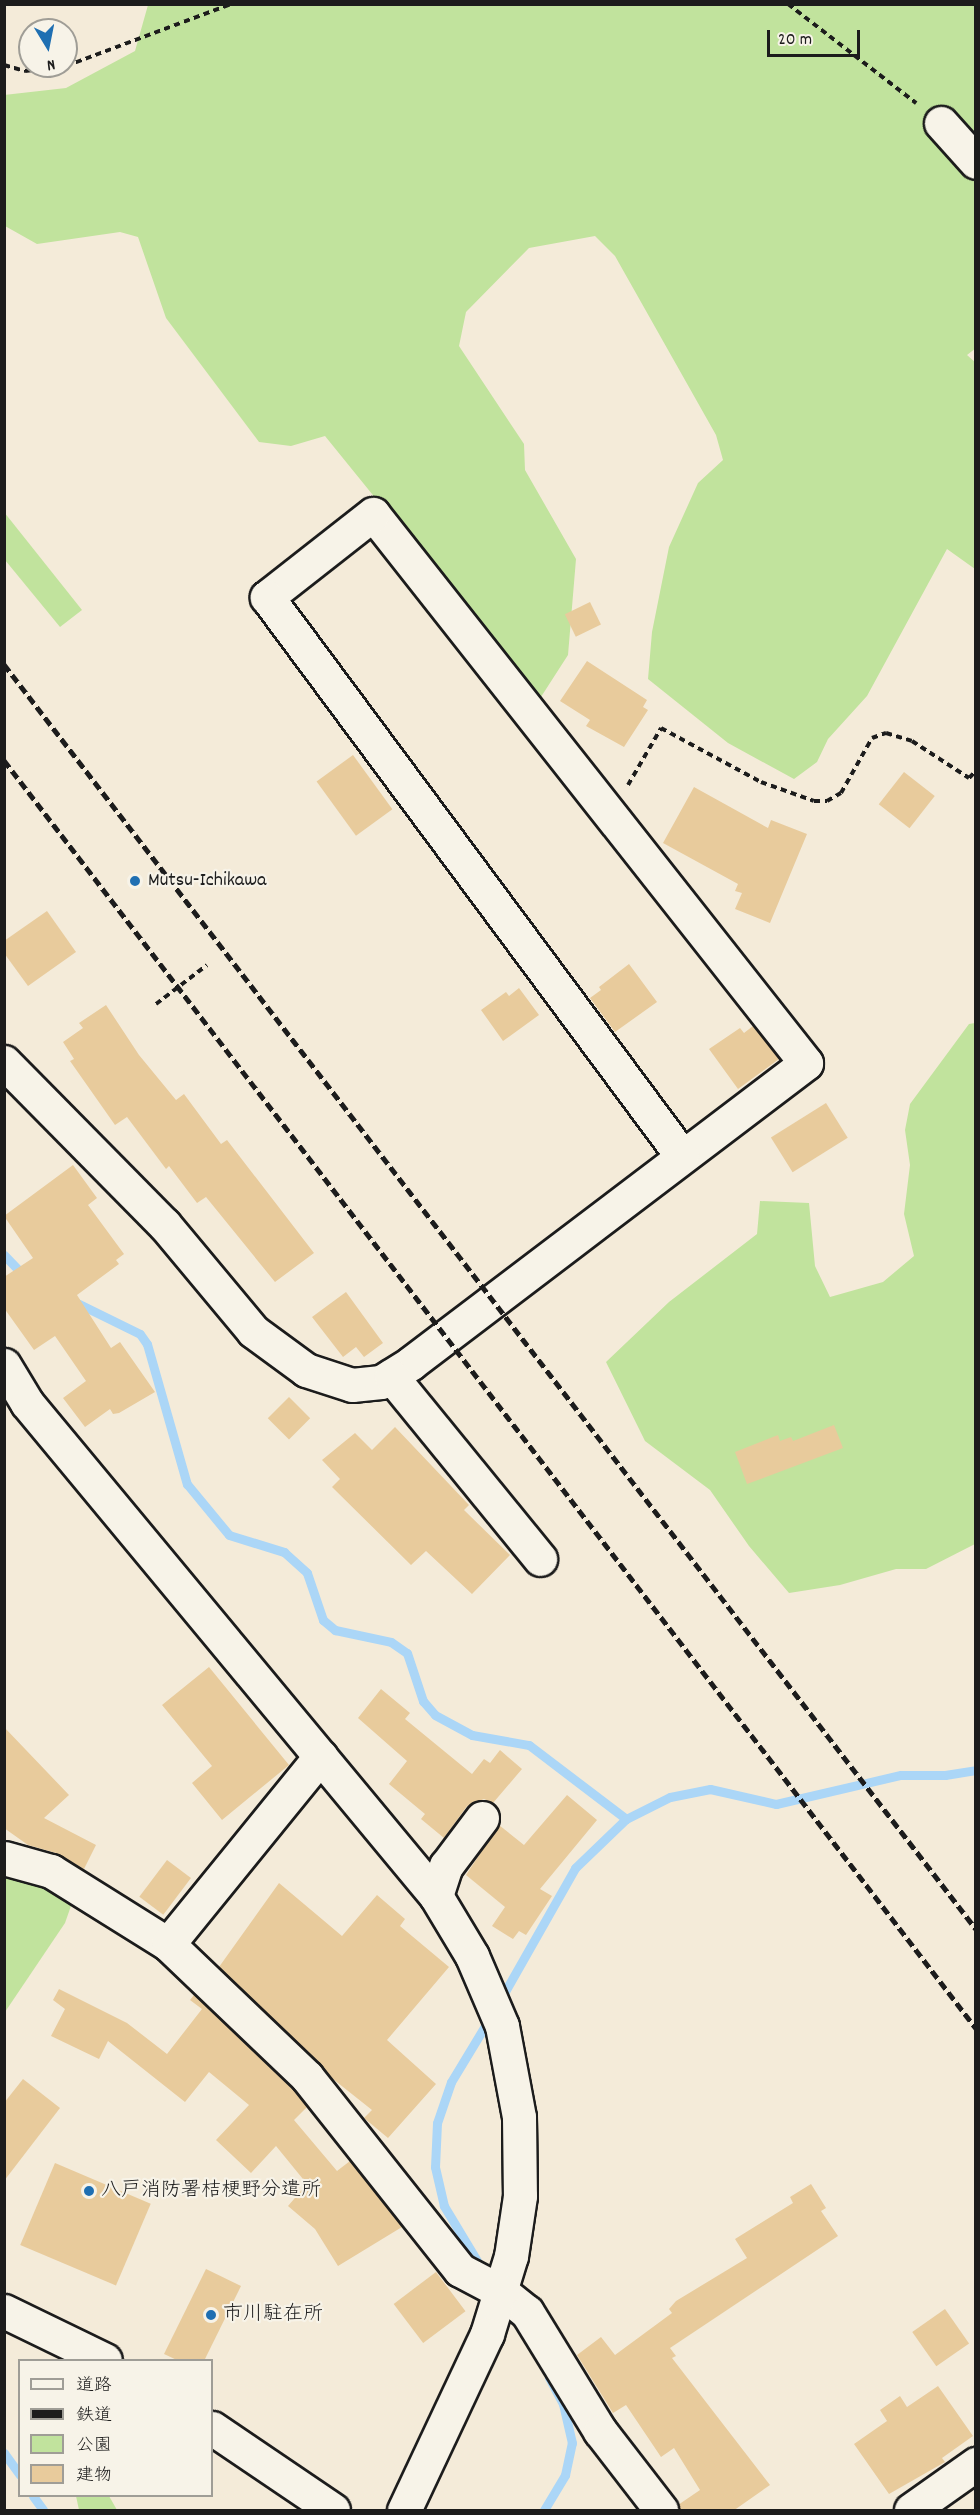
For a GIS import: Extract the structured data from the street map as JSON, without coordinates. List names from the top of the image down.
{
  "places": ["Mutsu-Ichikawa", "八戸消防署桔梗野分遣所", "市川駐在所"],
  "legend": [
    "道路",
    "鉄道",
    "公園",
    "建物"
  ],
  "scale_bar": "20 m",
  "north": "bottom"
}
